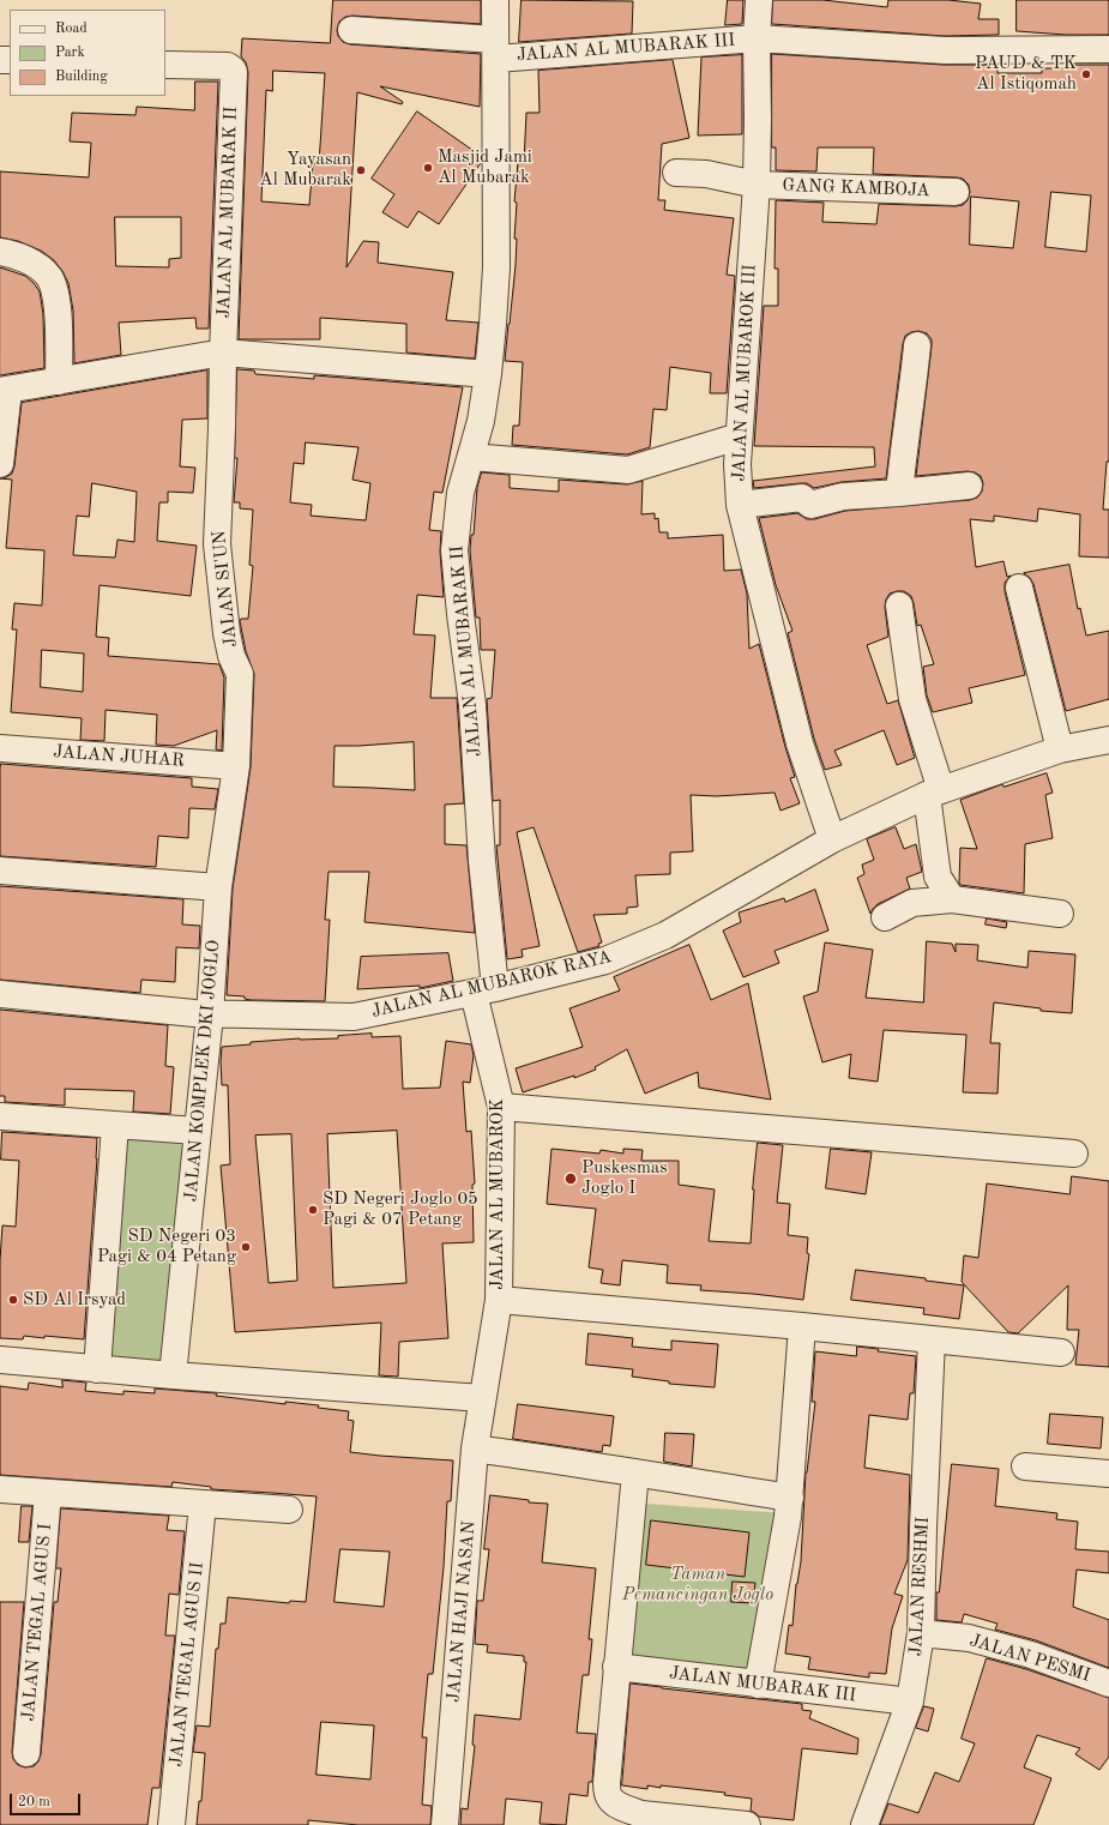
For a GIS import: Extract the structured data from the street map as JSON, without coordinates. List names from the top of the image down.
{
  "streets": {
    "street": [
      "JALAN AL MUBARAK III",
      "GANG KAMBOJA",
      "JALAN AL MUBARAK II",
      "JALAN AL MUBAROK III",
      "JALAN SI'UN",
      "JALAN JUHAR",
      "JALAN AL MUBAROK RAYA",
      "JALAN KOMPLEK DKI JOGLO",
      "JALAN AL MUBAROK",
      "JALAN RESHMI",
      "JALAN HAJI NASAN",
      "JALAN TEGAL AGUS I",
      "JALAN PESMI",
      "JALAN TEGAL AGUS II",
      "JALAN MUBARAK III"
    ]
  },
  "crossings": [
    ["JALAN AL MUBARAK III", "JALAN AL MUBARAK II"],
    ["JALAN AL MUBARAK III", "JALAN AL MUBAROK III"],
    ["GANG KAMBOJA", "JALAN AL MUBAROK III"],
    ["JALAN AL MUBARAK II", "JALAN SI'UN"],
    ["JALAN AL MUBARAK II", "JALAN AL MUBAROK RAYA"],
    ["JALAN AL MUBARAK II", "JALAN AL MUBAROK"],
    ["JALAN AL MUBAROK III", "JALAN AL MUBAROK RAYA"],
    ["JALAN SI'UN", "JALAN JUHAR"],
    ["JALAN SI'UN", "JALAN KOMPLEK DKI JOGLO"],
    ["JALAN JUHAR", "JALAN KOMPLEK DKI JOGLO"],
    ["JALAN AL MUBAROK RAYA", "JALAN KOMPLEK DKI JOGLO"],
    ["JALAN AL MUBAROK RAYA", "JALAN AL MUBAROK"],
    ["JALAN AL MUBAROK", "JALAN HAJI NASAN"],
    ["JALAN RESHMI", "JALAN PESMI"],
    ["JALAN RESHMI", "JALAN MUBARAK III"]
  ],
  "parks": ["Taman Pemancingan Joglo"],
  "places": [
    "PAUD & TK Al Istiqomah",
    "Masjid Jami Al Mubarak",
    "Yayasan Al Mubarak",
    "Puskesmas Joglo I",
    "SD Negeri Joglo 05 Pagi & 07 Petang",
    "SD Negeri 03 Pagi & 04 Petang",
    "SD Al Irsyad"
  ],
  "legend": ["Road", "Park", "Building"],
  "scale_bar": "20 m"
}
